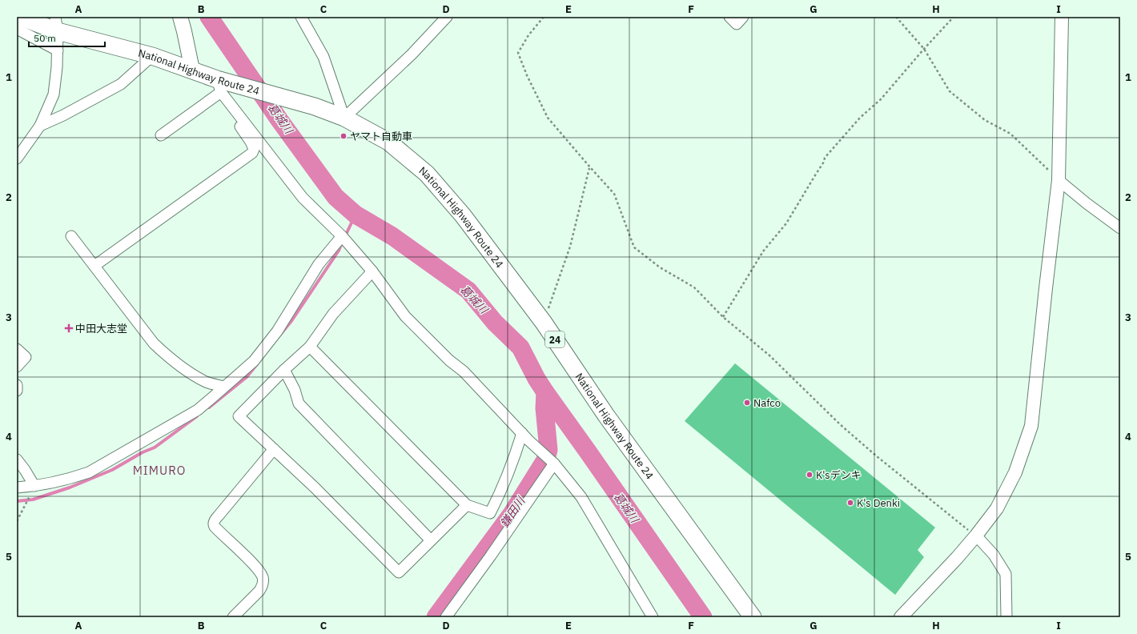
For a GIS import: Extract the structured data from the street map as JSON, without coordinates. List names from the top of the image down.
{
  "streets": {
    "highway": ["National Highway Route 24", "24"]
  },
  "districts": ["MIMURO"],
  "water": ["葛城川", "鎌田川"],
  "places": {
    "other": [
      "ヤマト自動車",
      "Nafco",
      "K'sデンキ",
      "K's Denki"
    ],
    "health": ["中田大志堂"]
  },
  "scale_bar": "50 m",
  "grid": {
    "columns": [
      "A",
      "B",
      "C",
      "D",
      "E",
      "F",
      "G",
      "H",
      "I"
    ],
    "rows": [
      "1",
      "2",
      "3",
      "4",
      "5"
    ]
  }
}
